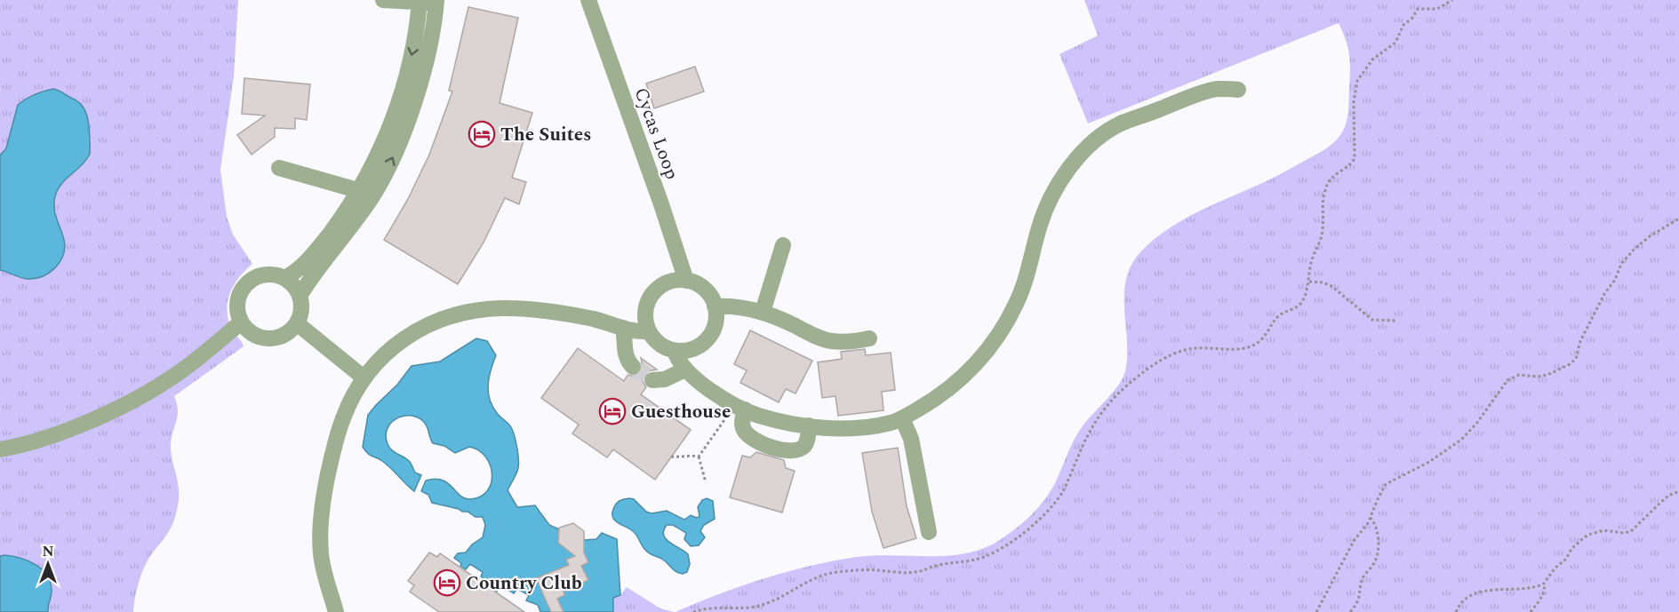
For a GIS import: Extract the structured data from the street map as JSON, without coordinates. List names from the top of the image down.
{
  "streets": {
    "street": ["Cycas Loop"]
  },
  "places": {
    "hotel": ["The Suites", "Guesthouse", "Country Club"]
  },
  "north": "top"
}
